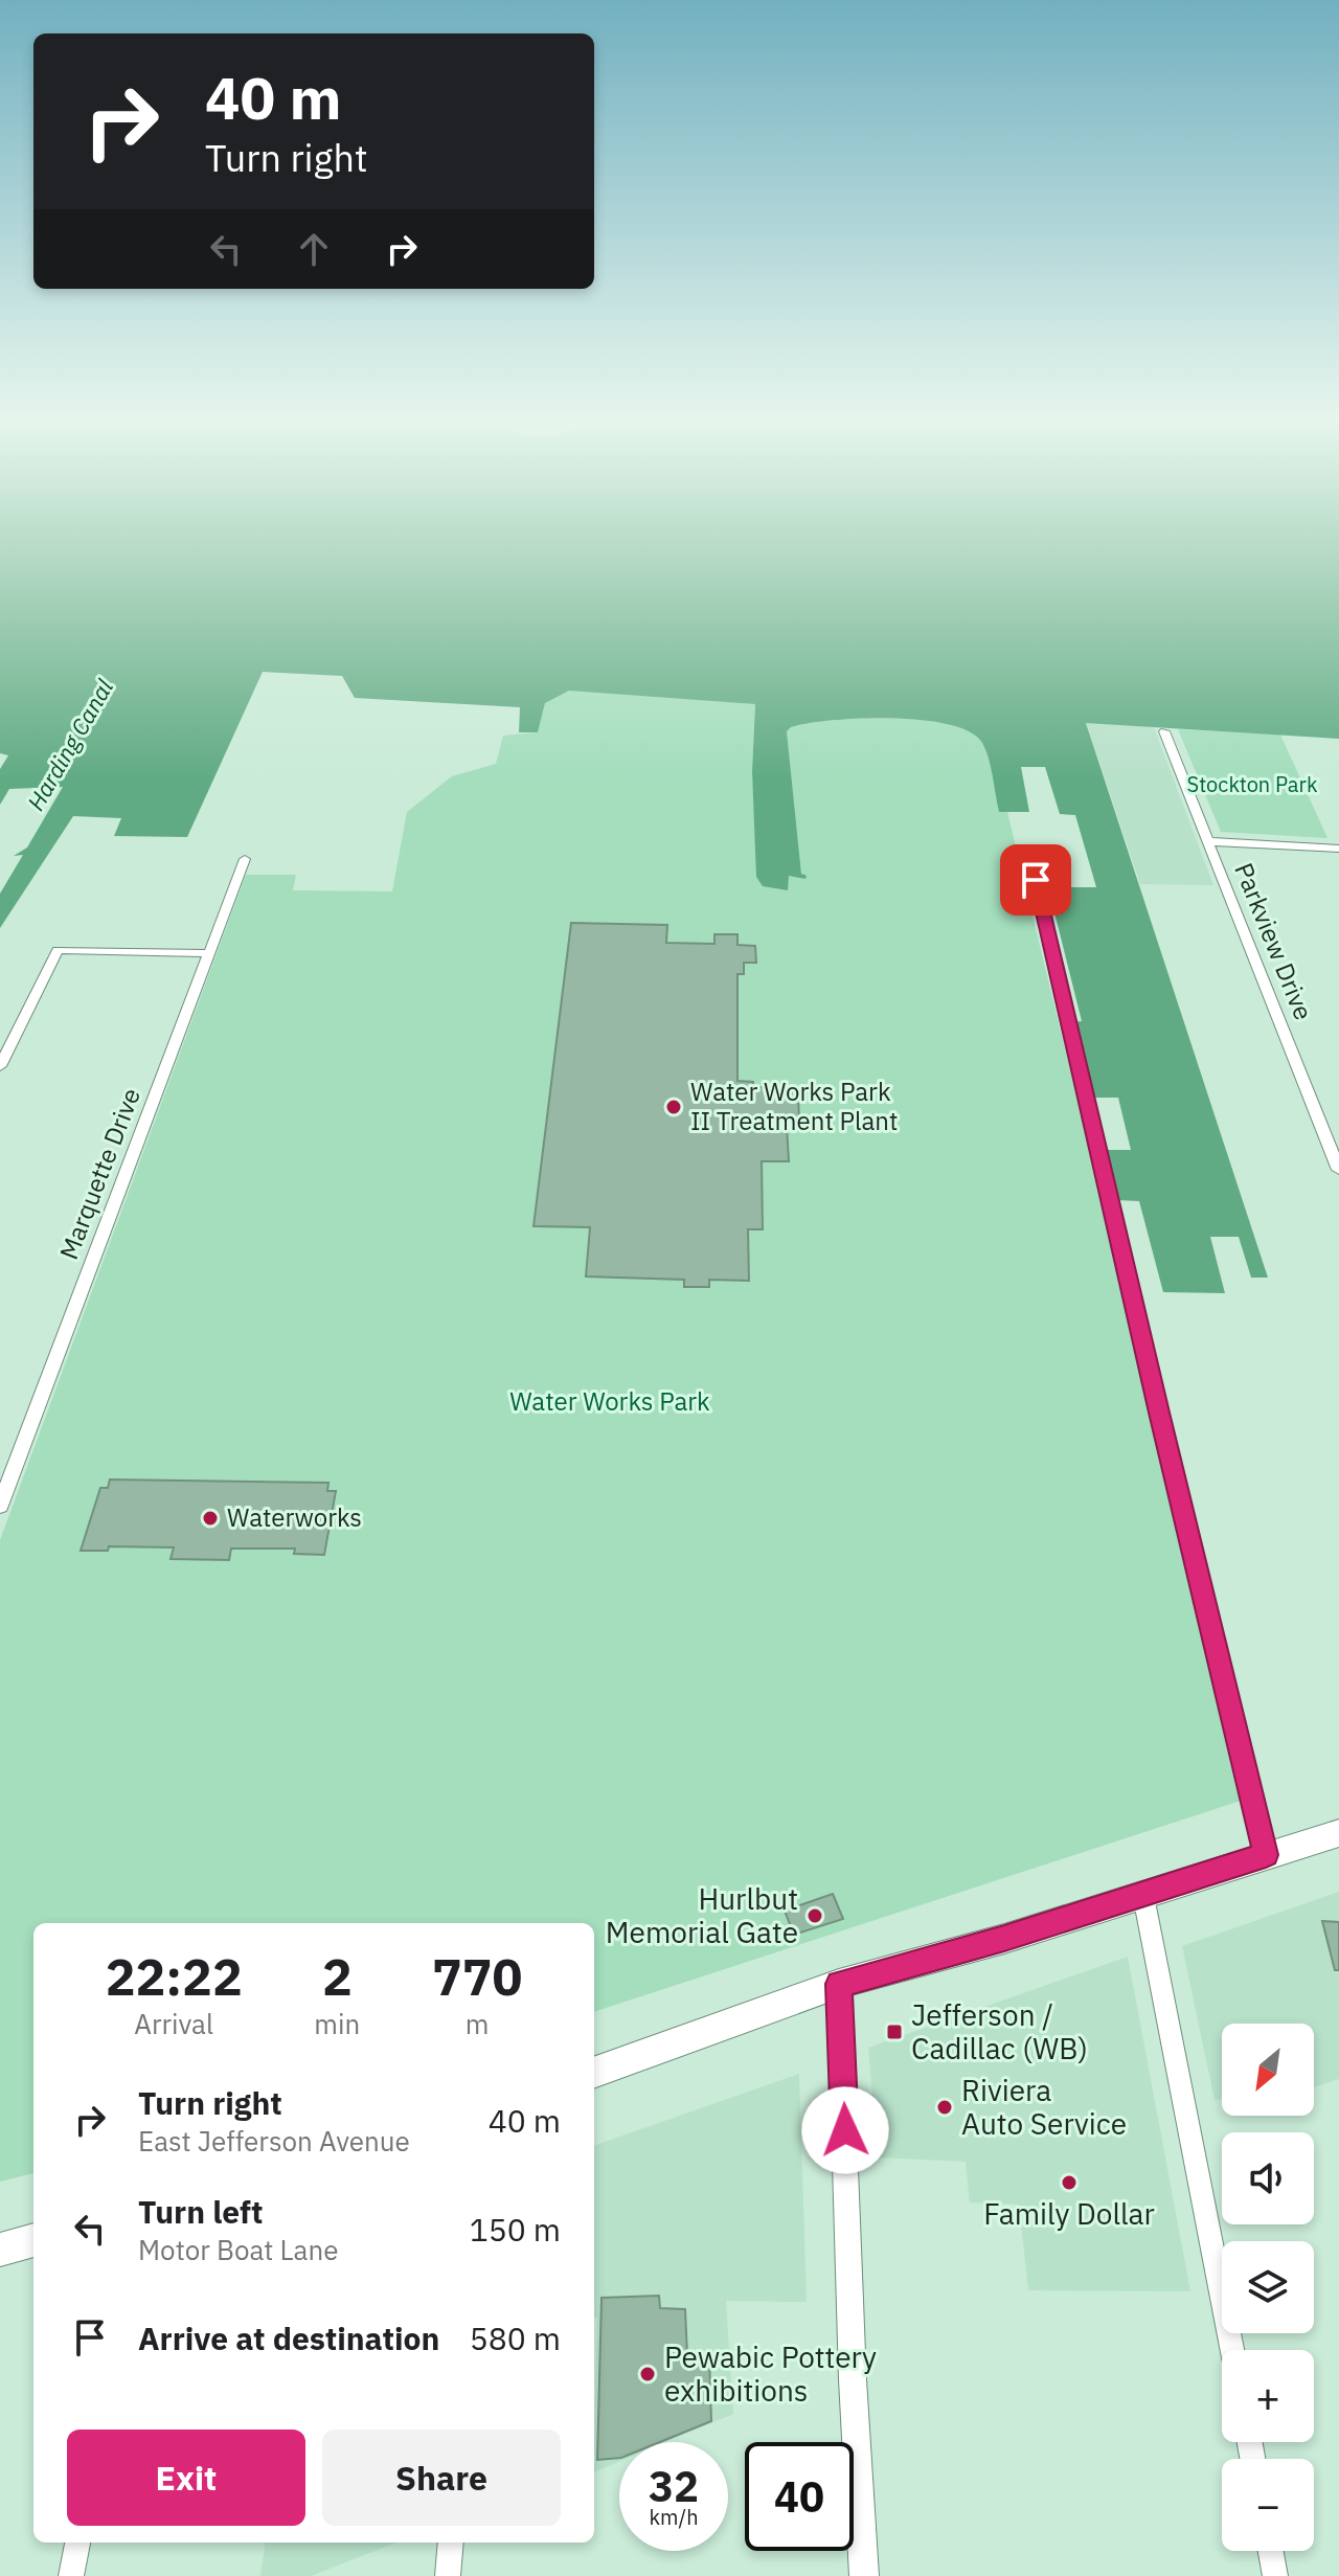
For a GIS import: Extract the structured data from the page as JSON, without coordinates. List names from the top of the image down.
{
  "streets": {
    "street": ["Parkview Drive", "Marquette Drive"]
  },
  "water": ["Harding Canal"],
  "parks": ["Stockton Park", "Water Works Park"],
  "places": {
    "other": [
      "Water Works Park II Treatment Plant",
      "Waterworks",
      "Hurlbut Memorial Gate",
      "Riviera Auto Service",
      "Family Dollar",
      "Pewabic Pottery exhibitions"
    ],
    "transit": ["Jefferson / Cadillac (WB)"]
  },
  "north": "bottom left",
  "page": {
    "turn": ["40 m", "Turn right"],
    "eta": [
      "22:22",
      "Arrival",
      "2",
      "min",
      "770",
      "m"
    ],
    "map_buttons": ["+", "−"],
    "list": [
      {
        "name": "Turn right",
        "note": "East Jefferson Avenue",
        "value": "40 m"
      },
      {
        "name": "Turn left",
        "note": "Motor Boat Lane",
        "value": "150 m"
      },
      {
        "name": "Arrive at destination",
        "value": "580 m"
      }
    ],
    "buttons": ["Exit", "Share"],
    "speed": "32 km/h",
    "limit": "40"
  }
}
